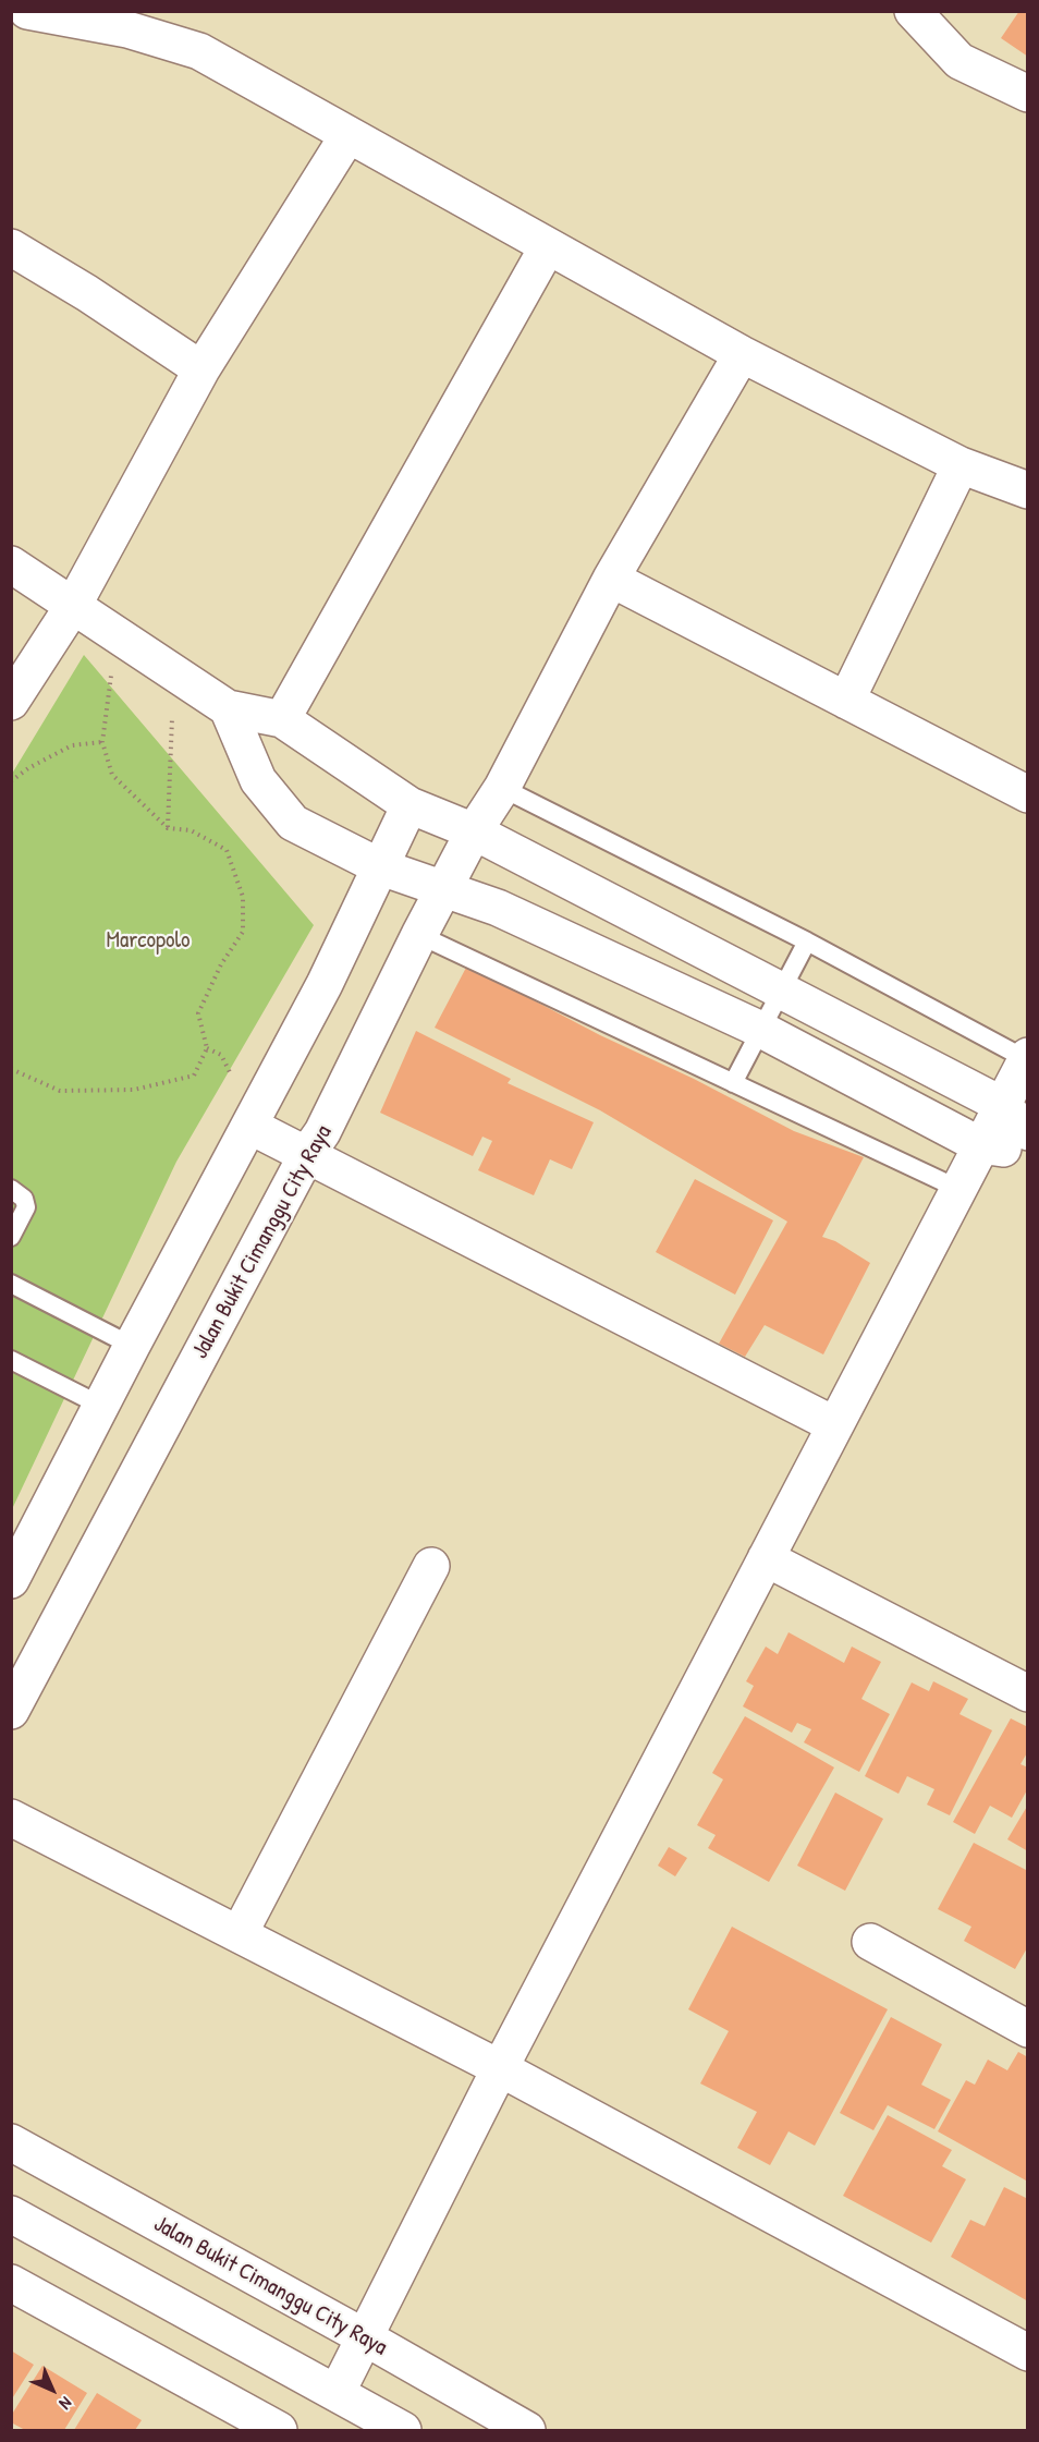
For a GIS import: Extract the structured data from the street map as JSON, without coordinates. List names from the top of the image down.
{
  "streets": {
    "street": ["Jalan Bukit Cimanggu City Raya"]
  },
  "parks": ["Marcopolo"],
  "north": "bottom right"
}
